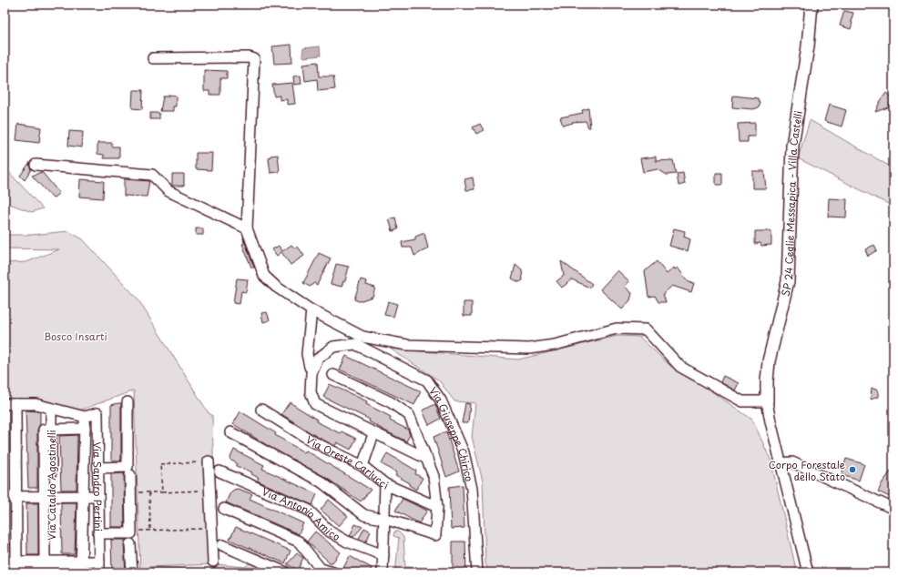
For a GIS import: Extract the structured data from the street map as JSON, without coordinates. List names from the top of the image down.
{
  "streets": {
    "main road": ["SP 24 Ceglie Messapica - Villa Castelli"],
    "street": [
      "Via Giuseppe Chirico",
      "Via Oreste Carlucci",
      "Via Cataldo Agostinelli",
      "Via Sandro Pertini",
      "Via Antonio Amico"
    ]
  },
  "parks": ["Bosco Insarti"],
  "places": ["Corpo Forestale dello Stato"]
}
